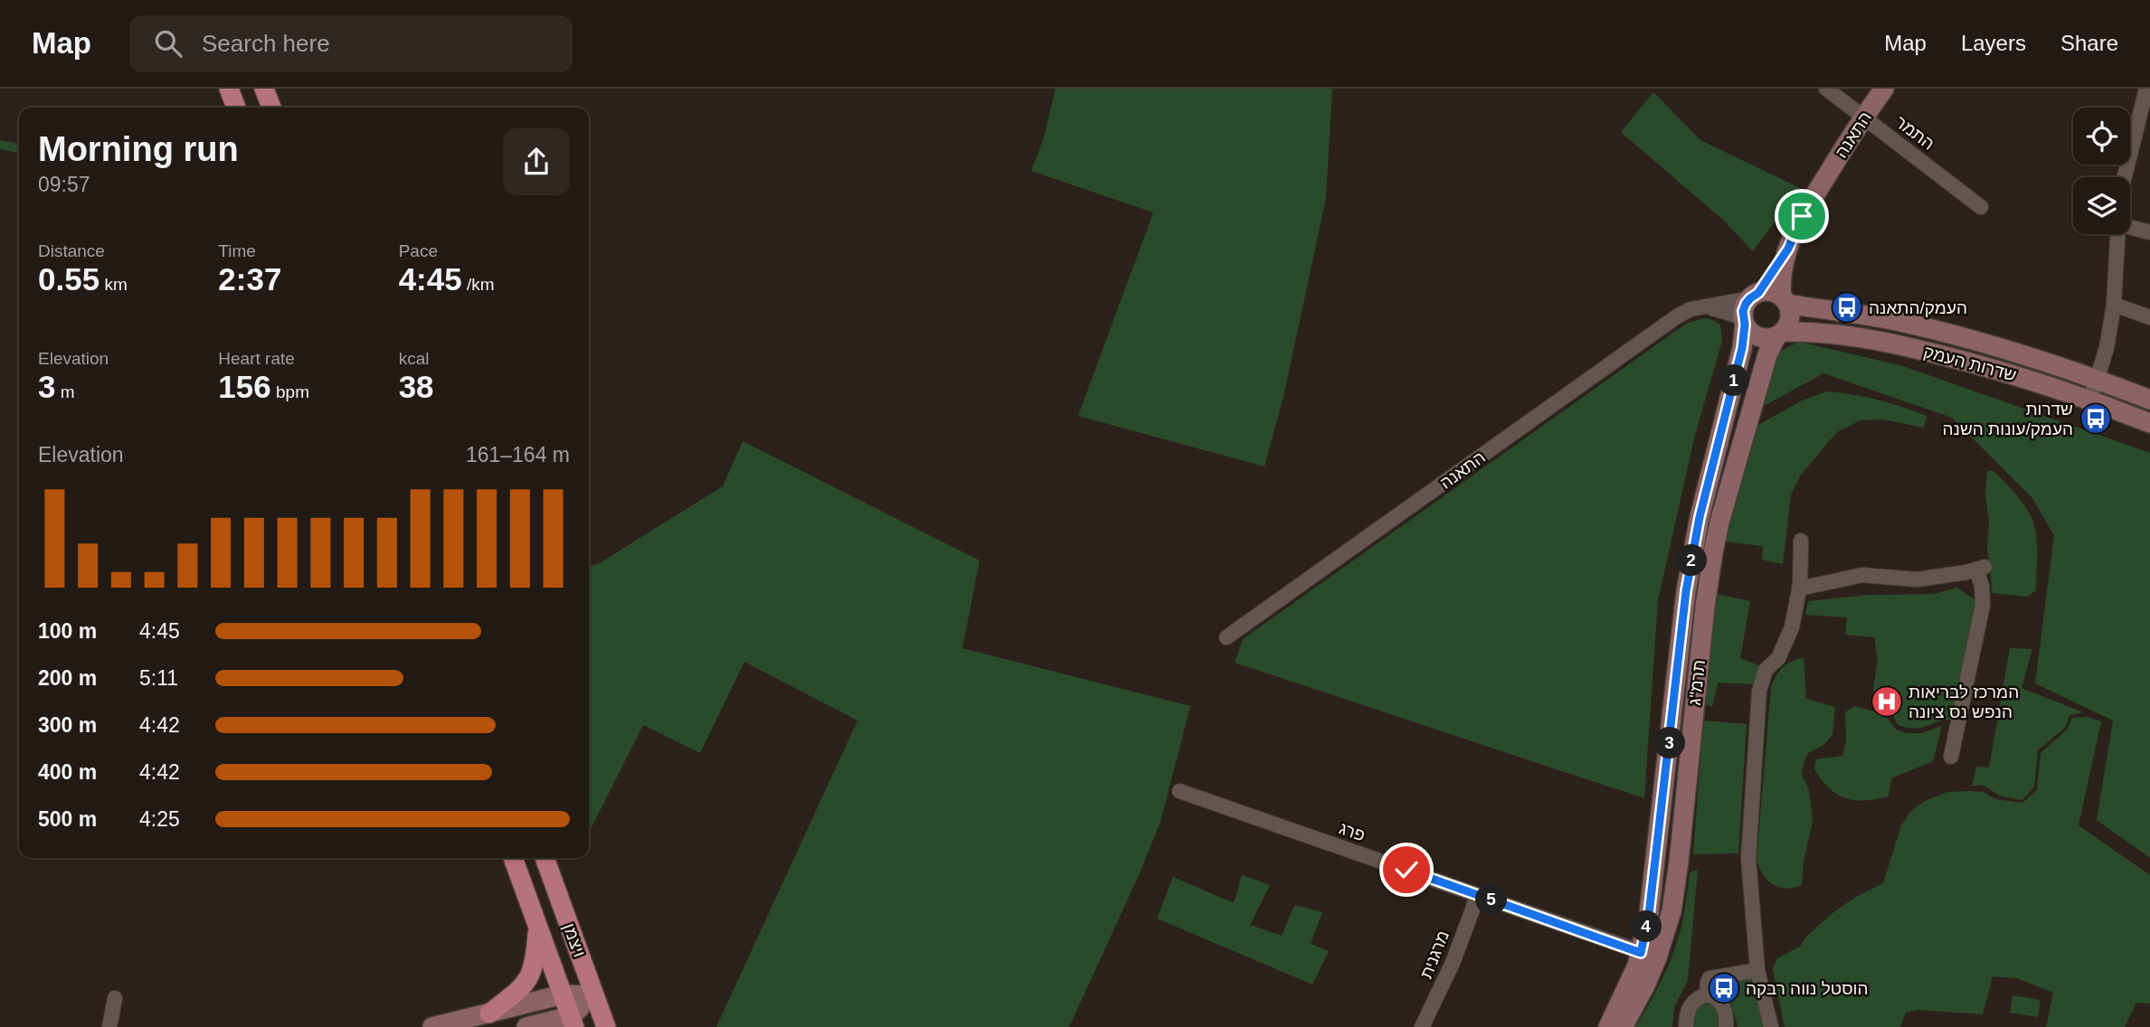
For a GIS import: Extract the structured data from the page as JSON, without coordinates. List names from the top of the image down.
{
  "streets": {
    "main road": ["ויצמן"],
    "street": [
      "התמר",
      "התאנה",
      "שדרות העמק",
      "תרמ\"ג",
      "פרג",
      "מרגנית"
    ]
  },
  "crossings": [
    ["התמר", "התאנה"],
    ["התאנה", "שדרות העמק"],
    ["התאנה", "תרמ\"ג"],
    ["שדרות העמק", "תרמ\"ג"],
    ["תרמ\"ג", "פרג"],
    ["פרג", "מרגנית"]
  ],
  "places": {
    "bus stop": ["העמק/התאנה", "שדרות העמק/עונות השנה", "הוסטל נווה רבקה"],
    "hospital": ["המרכז לבריאות הנפש נס ציונה"]
  },
  "page": {
    "header": "Map",
    "search": "Search here",
    "nav": ["Map", "Layers", "Share"],
    "heading": ["Morning run", "09:57"],
    "stats": [
      ["Distance", "0.55 km"],
      ["Time", "2:37"],
      ["Pace", "4:45 /km"],
      ["Elevation", "3 m"],
      ["Heart rate", "156 bpm"],
      ["kcal", "38"]
    ],
    "pins": [
      "1",
      "2",
      "3",
      "5",
      "4"
    ],
    "chart": ["Elevation", "161–164 m"],
    "list": [
      {
        "name": "100 m",
        "note": "4:45"
      },
      {
        "name": "200 m",
        "note": "5:11"
      },
      {
        "name": "300 m",
        "note": "4:42"
      },
      {
        "name": "400 m",
        "note": "4:42"
      },
      {
        "name": "500 m",
        "note": "4:25"
      }
    ]
  }
}
